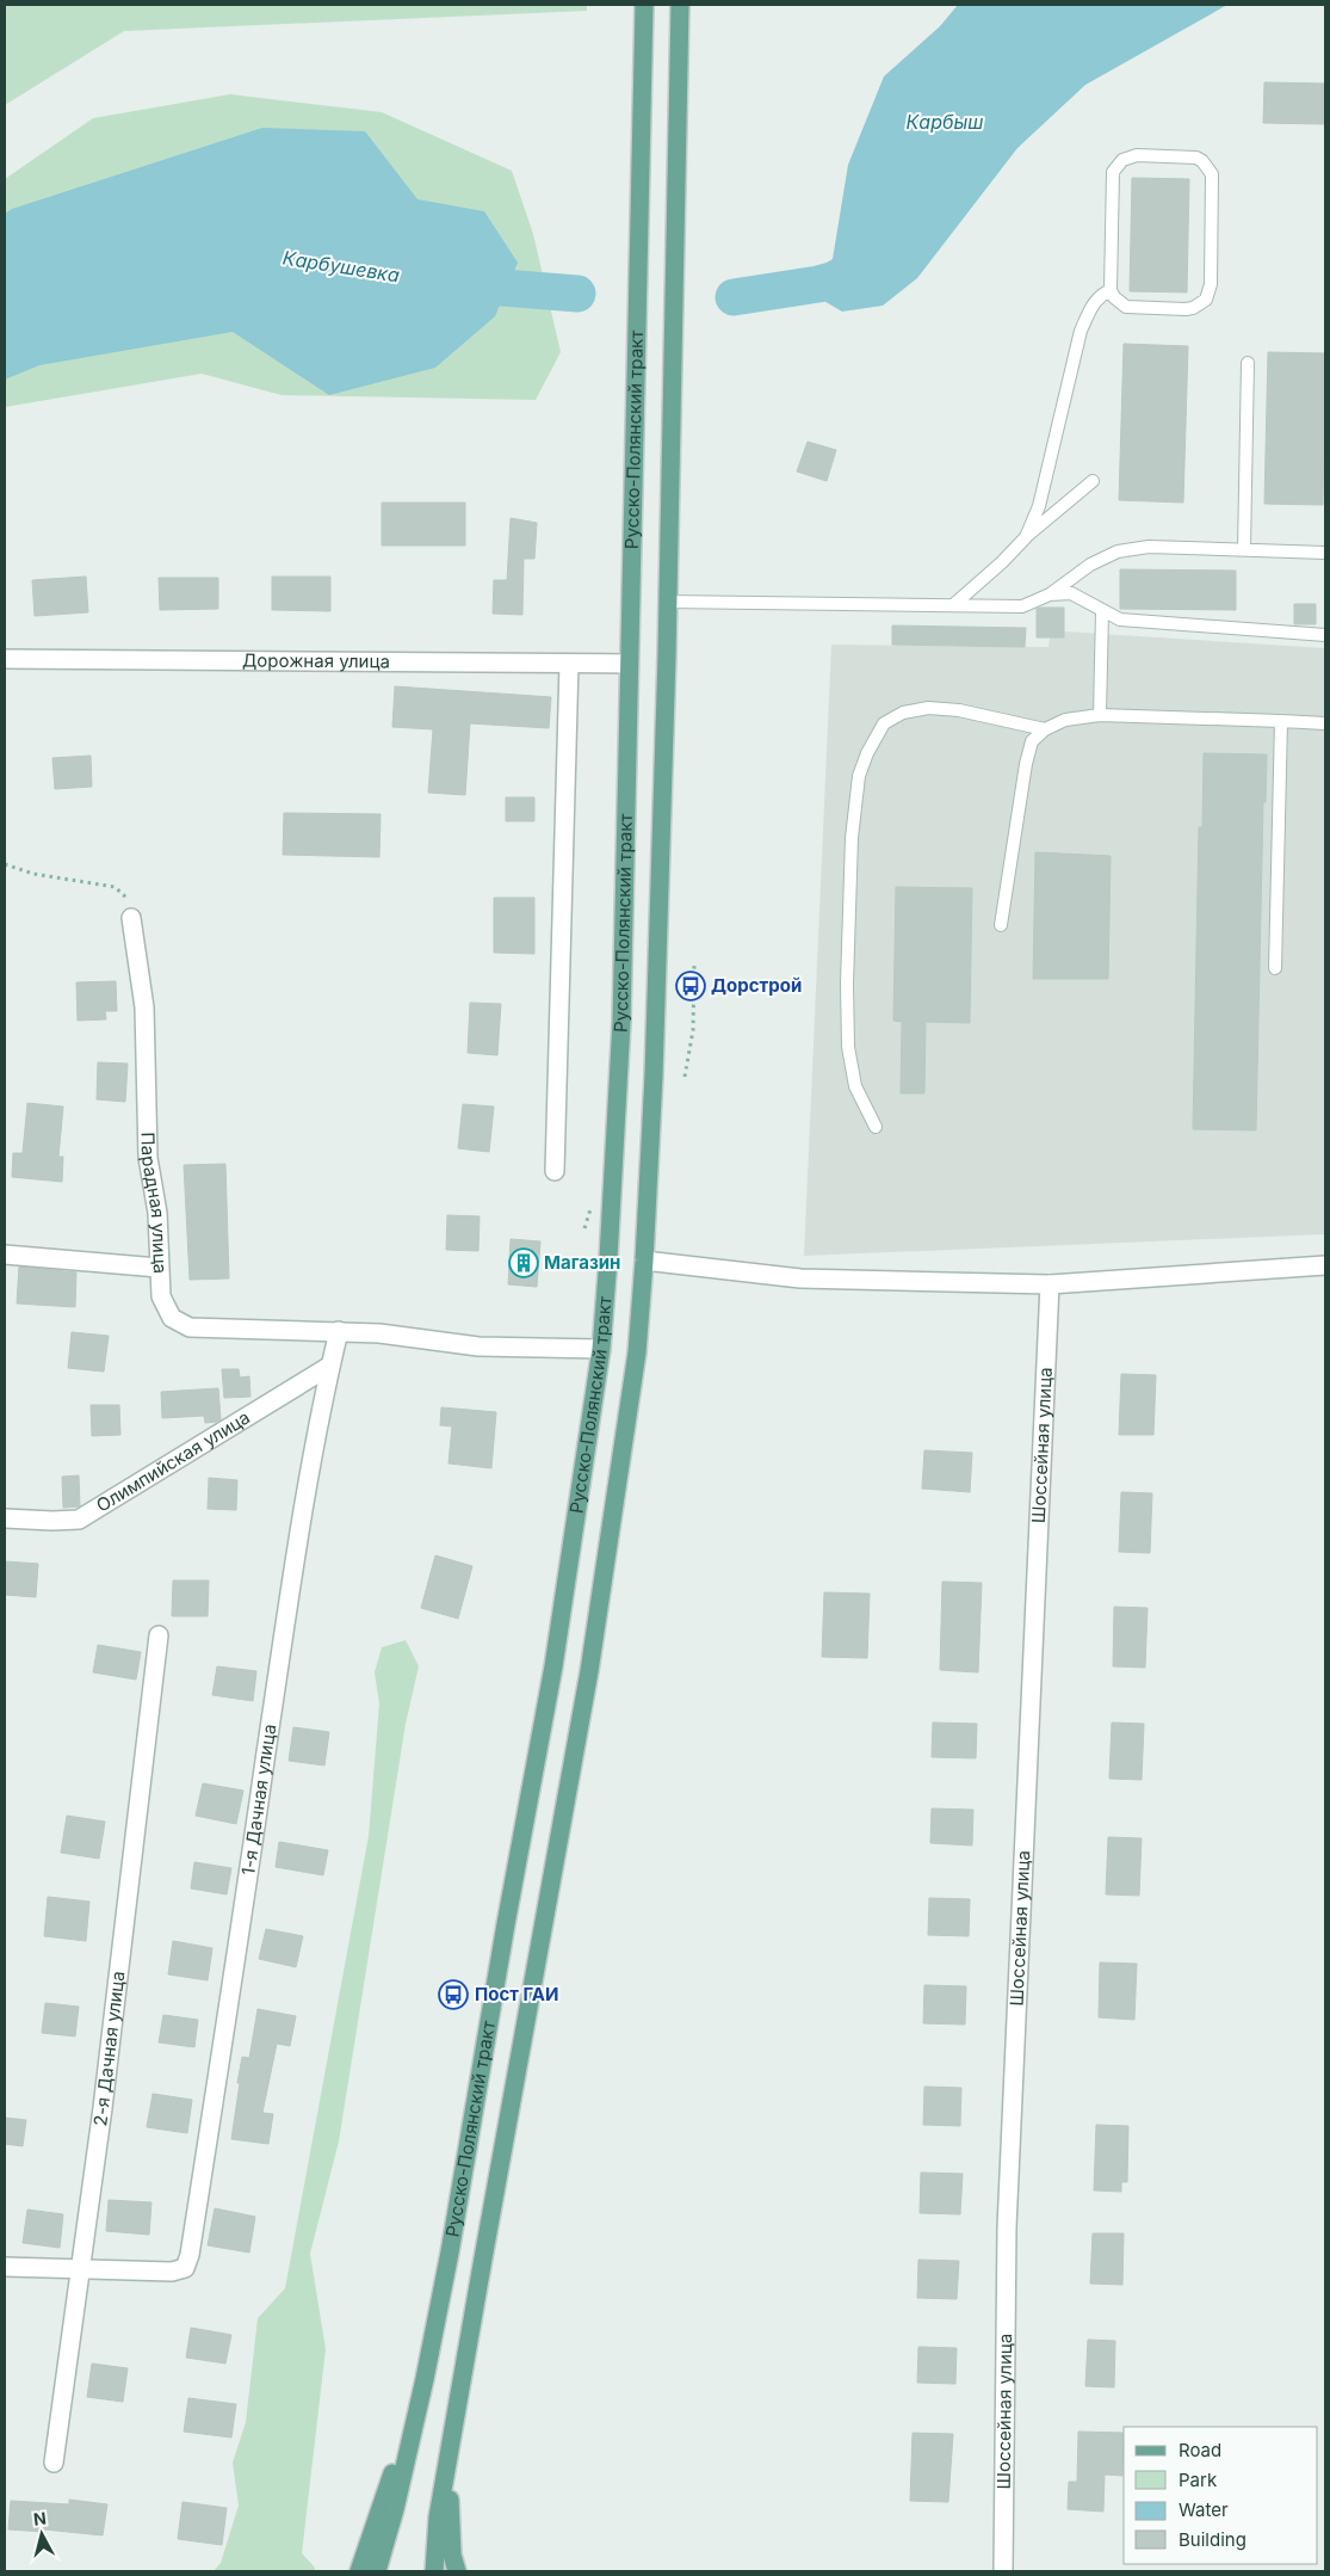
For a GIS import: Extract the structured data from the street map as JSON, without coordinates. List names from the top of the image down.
{
  "streets": {
    "main road": ["Русско-Полянский тракт"],
    "street": [
      "Дорожная улица",
      "Парадная улица",
      "Шоссейная улица",
      "Олимпийская улица",
      "1-я Дачная улица",
      "2-я Дачная улица"
    ]
  },
  "crossings": [
    ["Русско-Полянский тракт", "Дорожная улица"],
    ["Русско-Полянский тракт", "Парадная улица"],
    ["Парадная улица", "1-я Дачная улица"],
    ["Олимпийская улица", "1-я Дачная улица"],
    ["1-я Дачная улица", "2-я Дачная улица"]
  ],
  "water": ["Карбыш", "Карбушевка"],
  "places": {
    "bus stop": ["Дорстрой", "Пост ГАИ"],
    "building": ["Магазин"]
  },
  "legend": [
    "Road",
    "Park",
    "Water",
    "Building"
  ],
  "north": "top"
}
